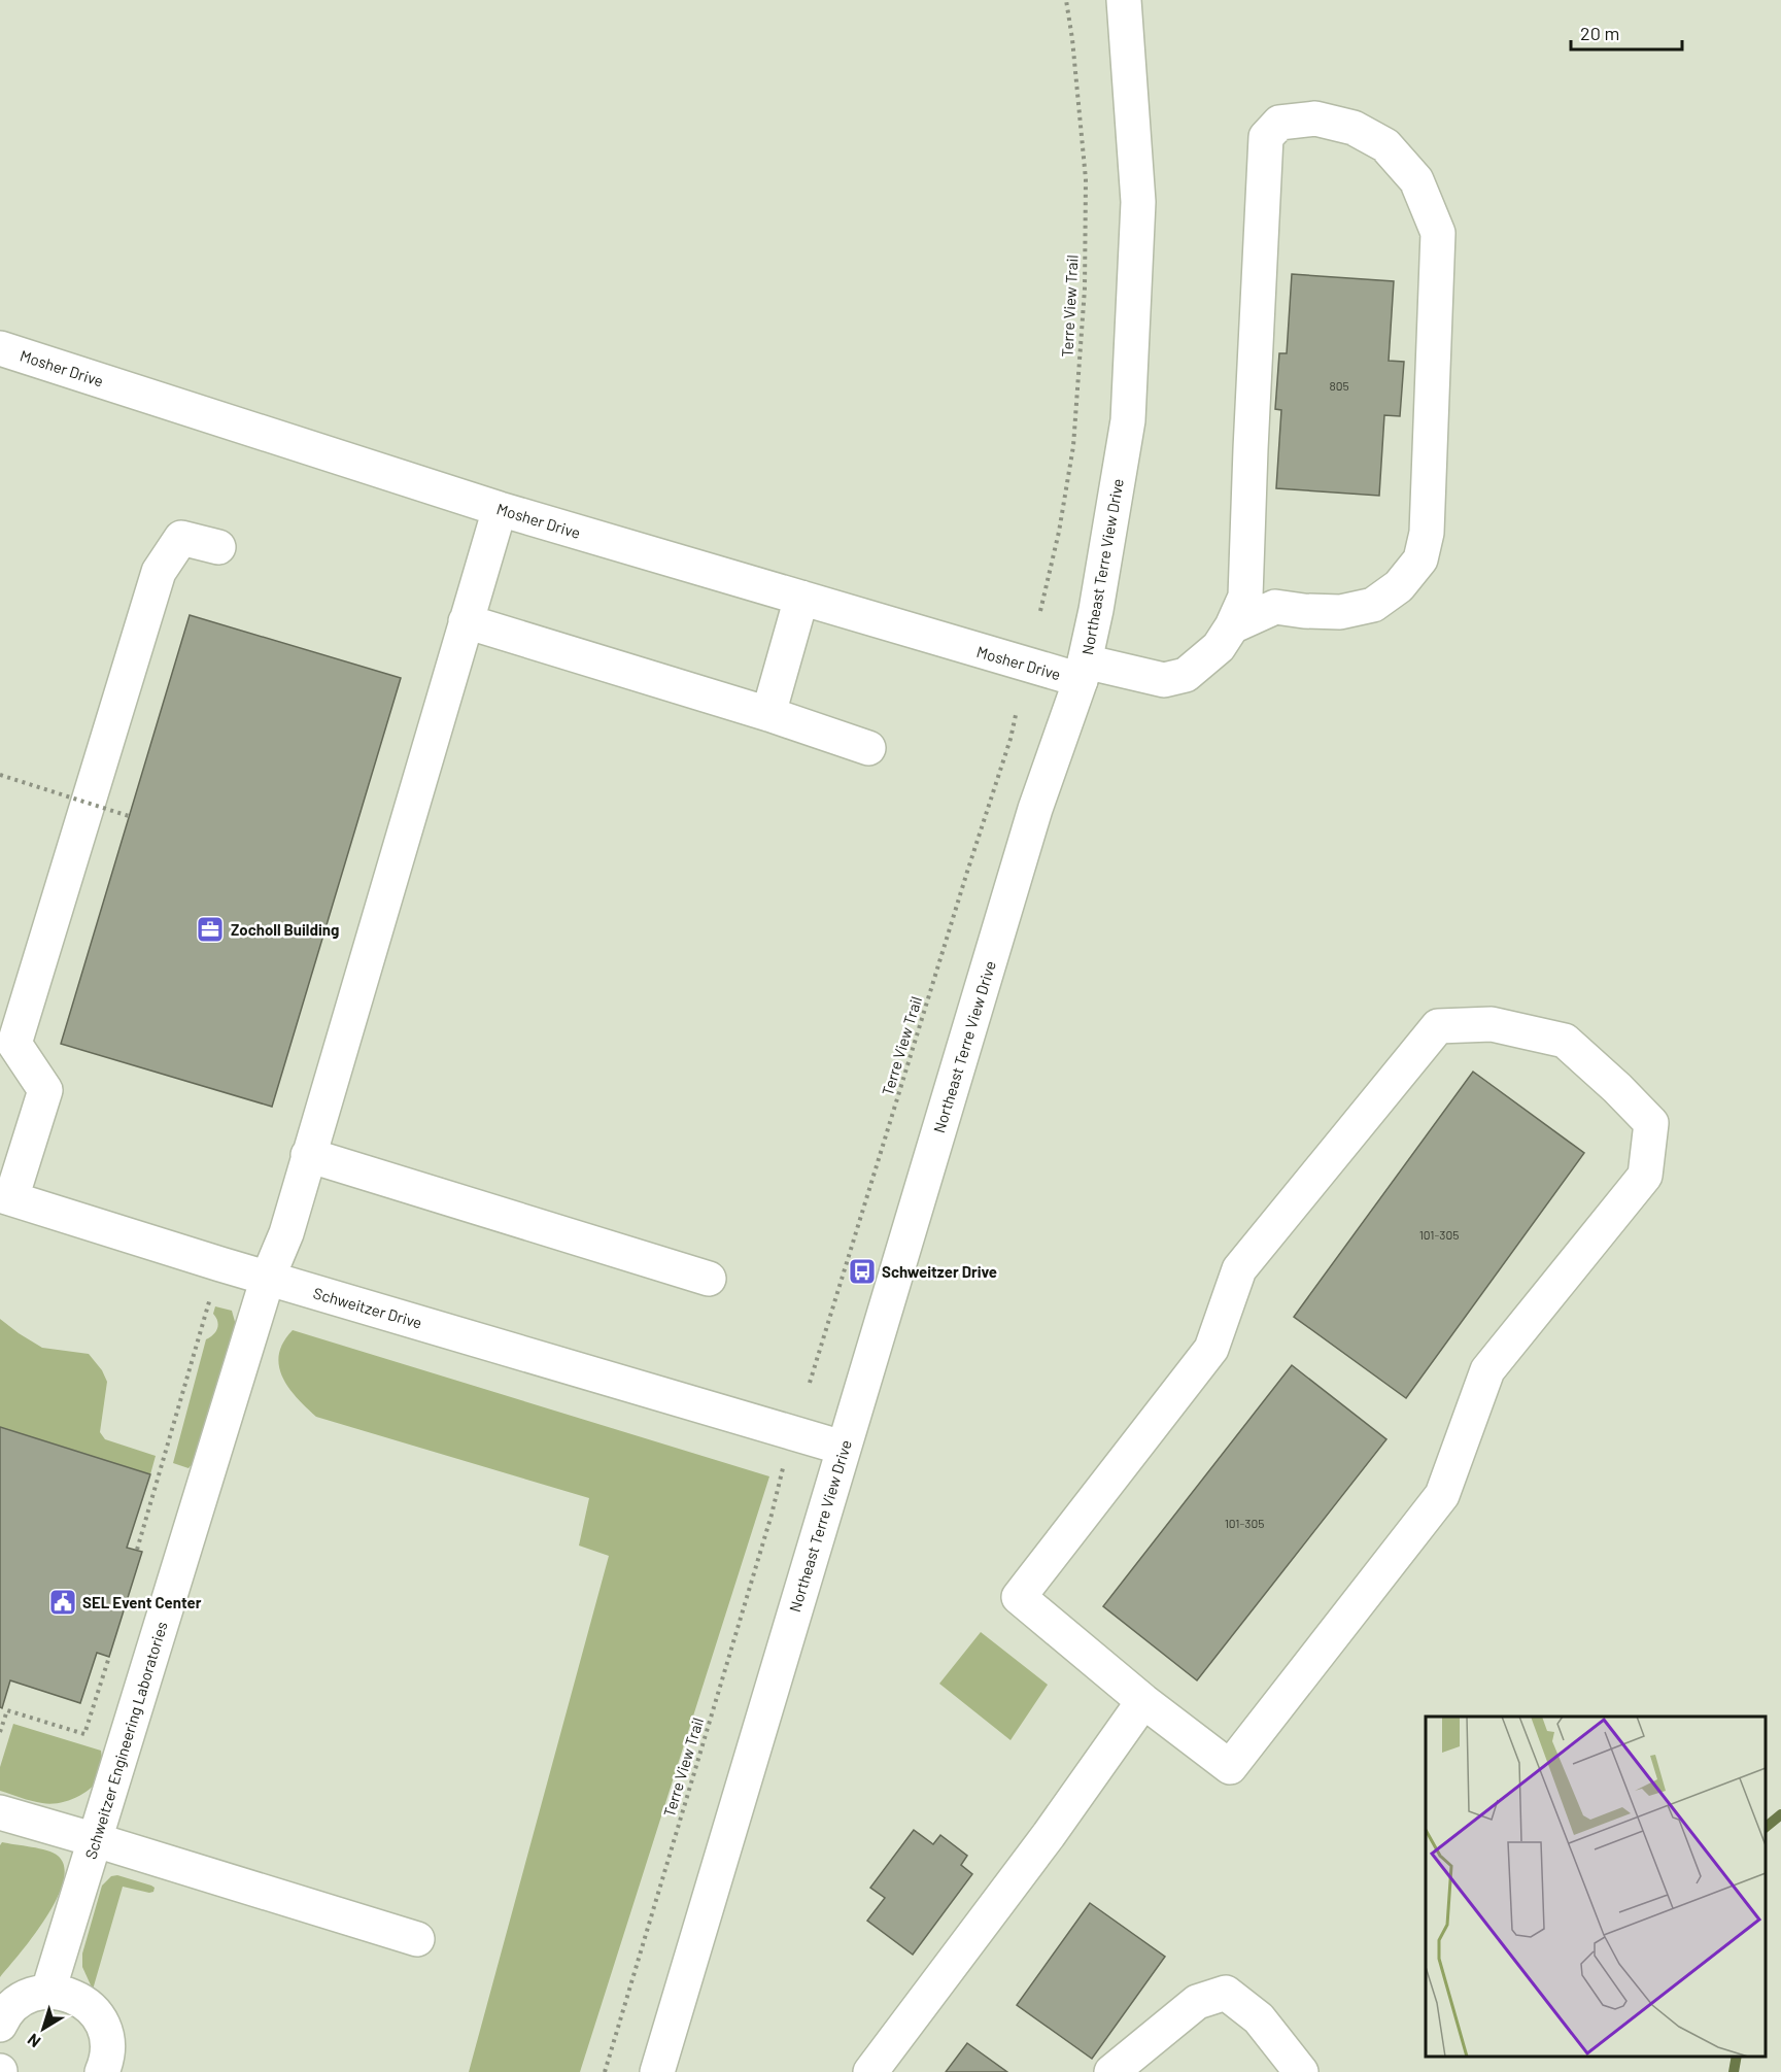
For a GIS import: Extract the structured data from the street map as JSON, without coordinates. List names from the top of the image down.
{
  "streets": {
    "main road": [
      "Mosher Drive",
      "Northeast Terre View Drive",
      "Schweitzer Drive",
      "Schweitzer Engineering Laboratories"
    ],
    "path": ["Terre View Trail"]
  },
  "crossings": [
    ["Mosher Drive", "Northeast Terre View Drive"],
    ["Mosher Drive", "Schweitzer Engineering Laboratories"],
    ["Northeast Terre View Drive", "Schweitzer Drive"],
    ["Schweitzer Drive", "Schweitzer Engineering Laboratories"]
  ],
  "places": {
    "office": ["Zocholl Building"],
    "bus stop": ["Schweitzer Drive"],
    "public building": ["SEL Event Center"]
  },
  "house_numbers": ["805", "101-305", "101-305"],
  "scale_bar": "20 m",
  "north": "bottom left"
}
